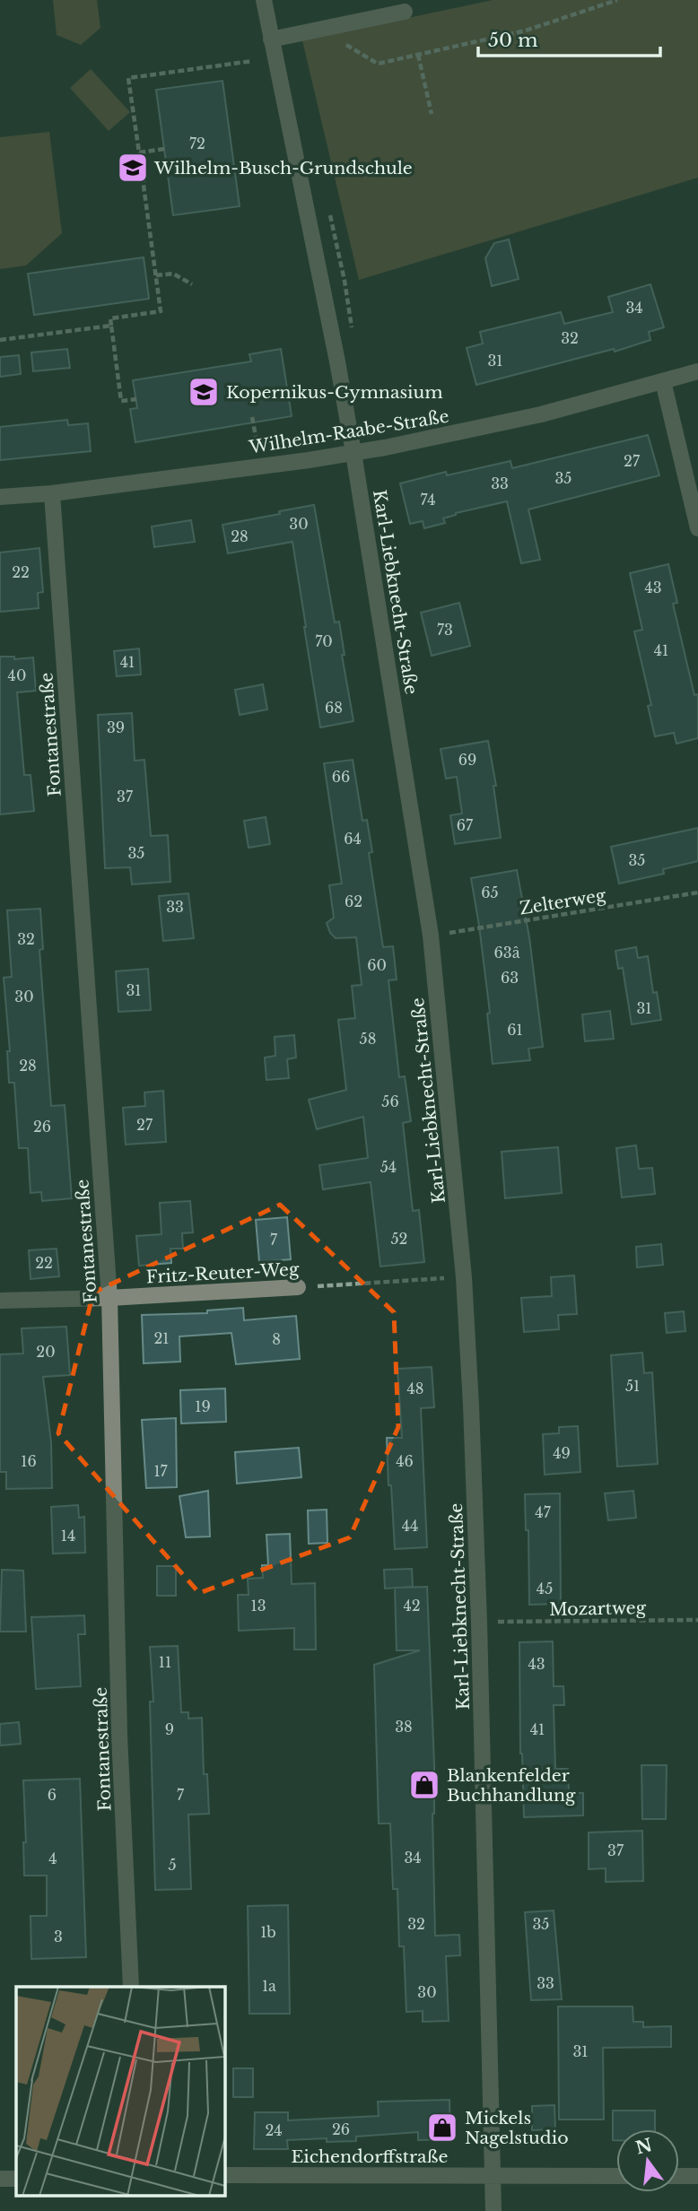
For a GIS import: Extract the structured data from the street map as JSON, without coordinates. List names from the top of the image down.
{
  "streets": {
    "street": [
      "Wilhelm-Raabe-Straße",
      "Karl-Liebknecht-Straße",
      "Fontanestraße",
      "Fritz-Reuter-Weg",
      "Eichendorffstraße"
    ],
    "path": ["Zelterweg", "Mozartweg"]
  },
  "crossings": [
    ["Wilhelm-Raabe-Straße", "Karl-Liebknecht-Straße"],
    ["Wilhelm-Raabe-Straße", "Fontanestraße"],
    ["Karl-Liebknecht-Straße", "Zelterweg"],
    ["Karl-Liebknecht-Straße", "Eichendorffstraße"],
    ["Fontanestraße", "Fritz-Reuter-Weg"]
  ],
  "places": {
    "school or university": ["Wilhelm-Busch-Grundschule", "Kopernikus-Gymnasium"],
    "shop": ["Blankenfelder Buchhandlung", "Mickels Nagelstudio"]
  },
  "house_numbers": [
    "72",
    "34",
    "32",
    "31",
    "27",
    "35",
    "33",
    "74",
    "30",
    "28",
    "22",
    "43",
    "73",
    "70",
    "41",
    "41",
    "40",
    "68",
    "39",
    "69",
    "66",
    "37",
    "67",
    "64",
    "35",
    "35",
    "65",
    "62",
    "33",
    "32",
    "63â",
    "60",
    "63",
    "31",
    "30",
    "31",
    "61",
    "58",
    "28",
    "56",
    "27",
    "26",
    "54",
    "52",
    "7",
    "22",
    "21",
    "8",
    "20",
    "51",
    "48",
    "19",
    "49",
    "16",
    "46",
    "17",
    "47",
    "44",
    "14",
    "45",
    "13",
    "42",
    "11",
    "43",
    "38",
    "9",
    "41",
    "6",
    "7",
    "37",
    "34",
    "4",
    "5",
    "32",
    "35",
    "1b",
    "3",
    "33",
    "1a",
    "30",
    "31",
    "26",
    "24"
  ],
  "scale_bar": "50 m",
  "north": "top"
}
